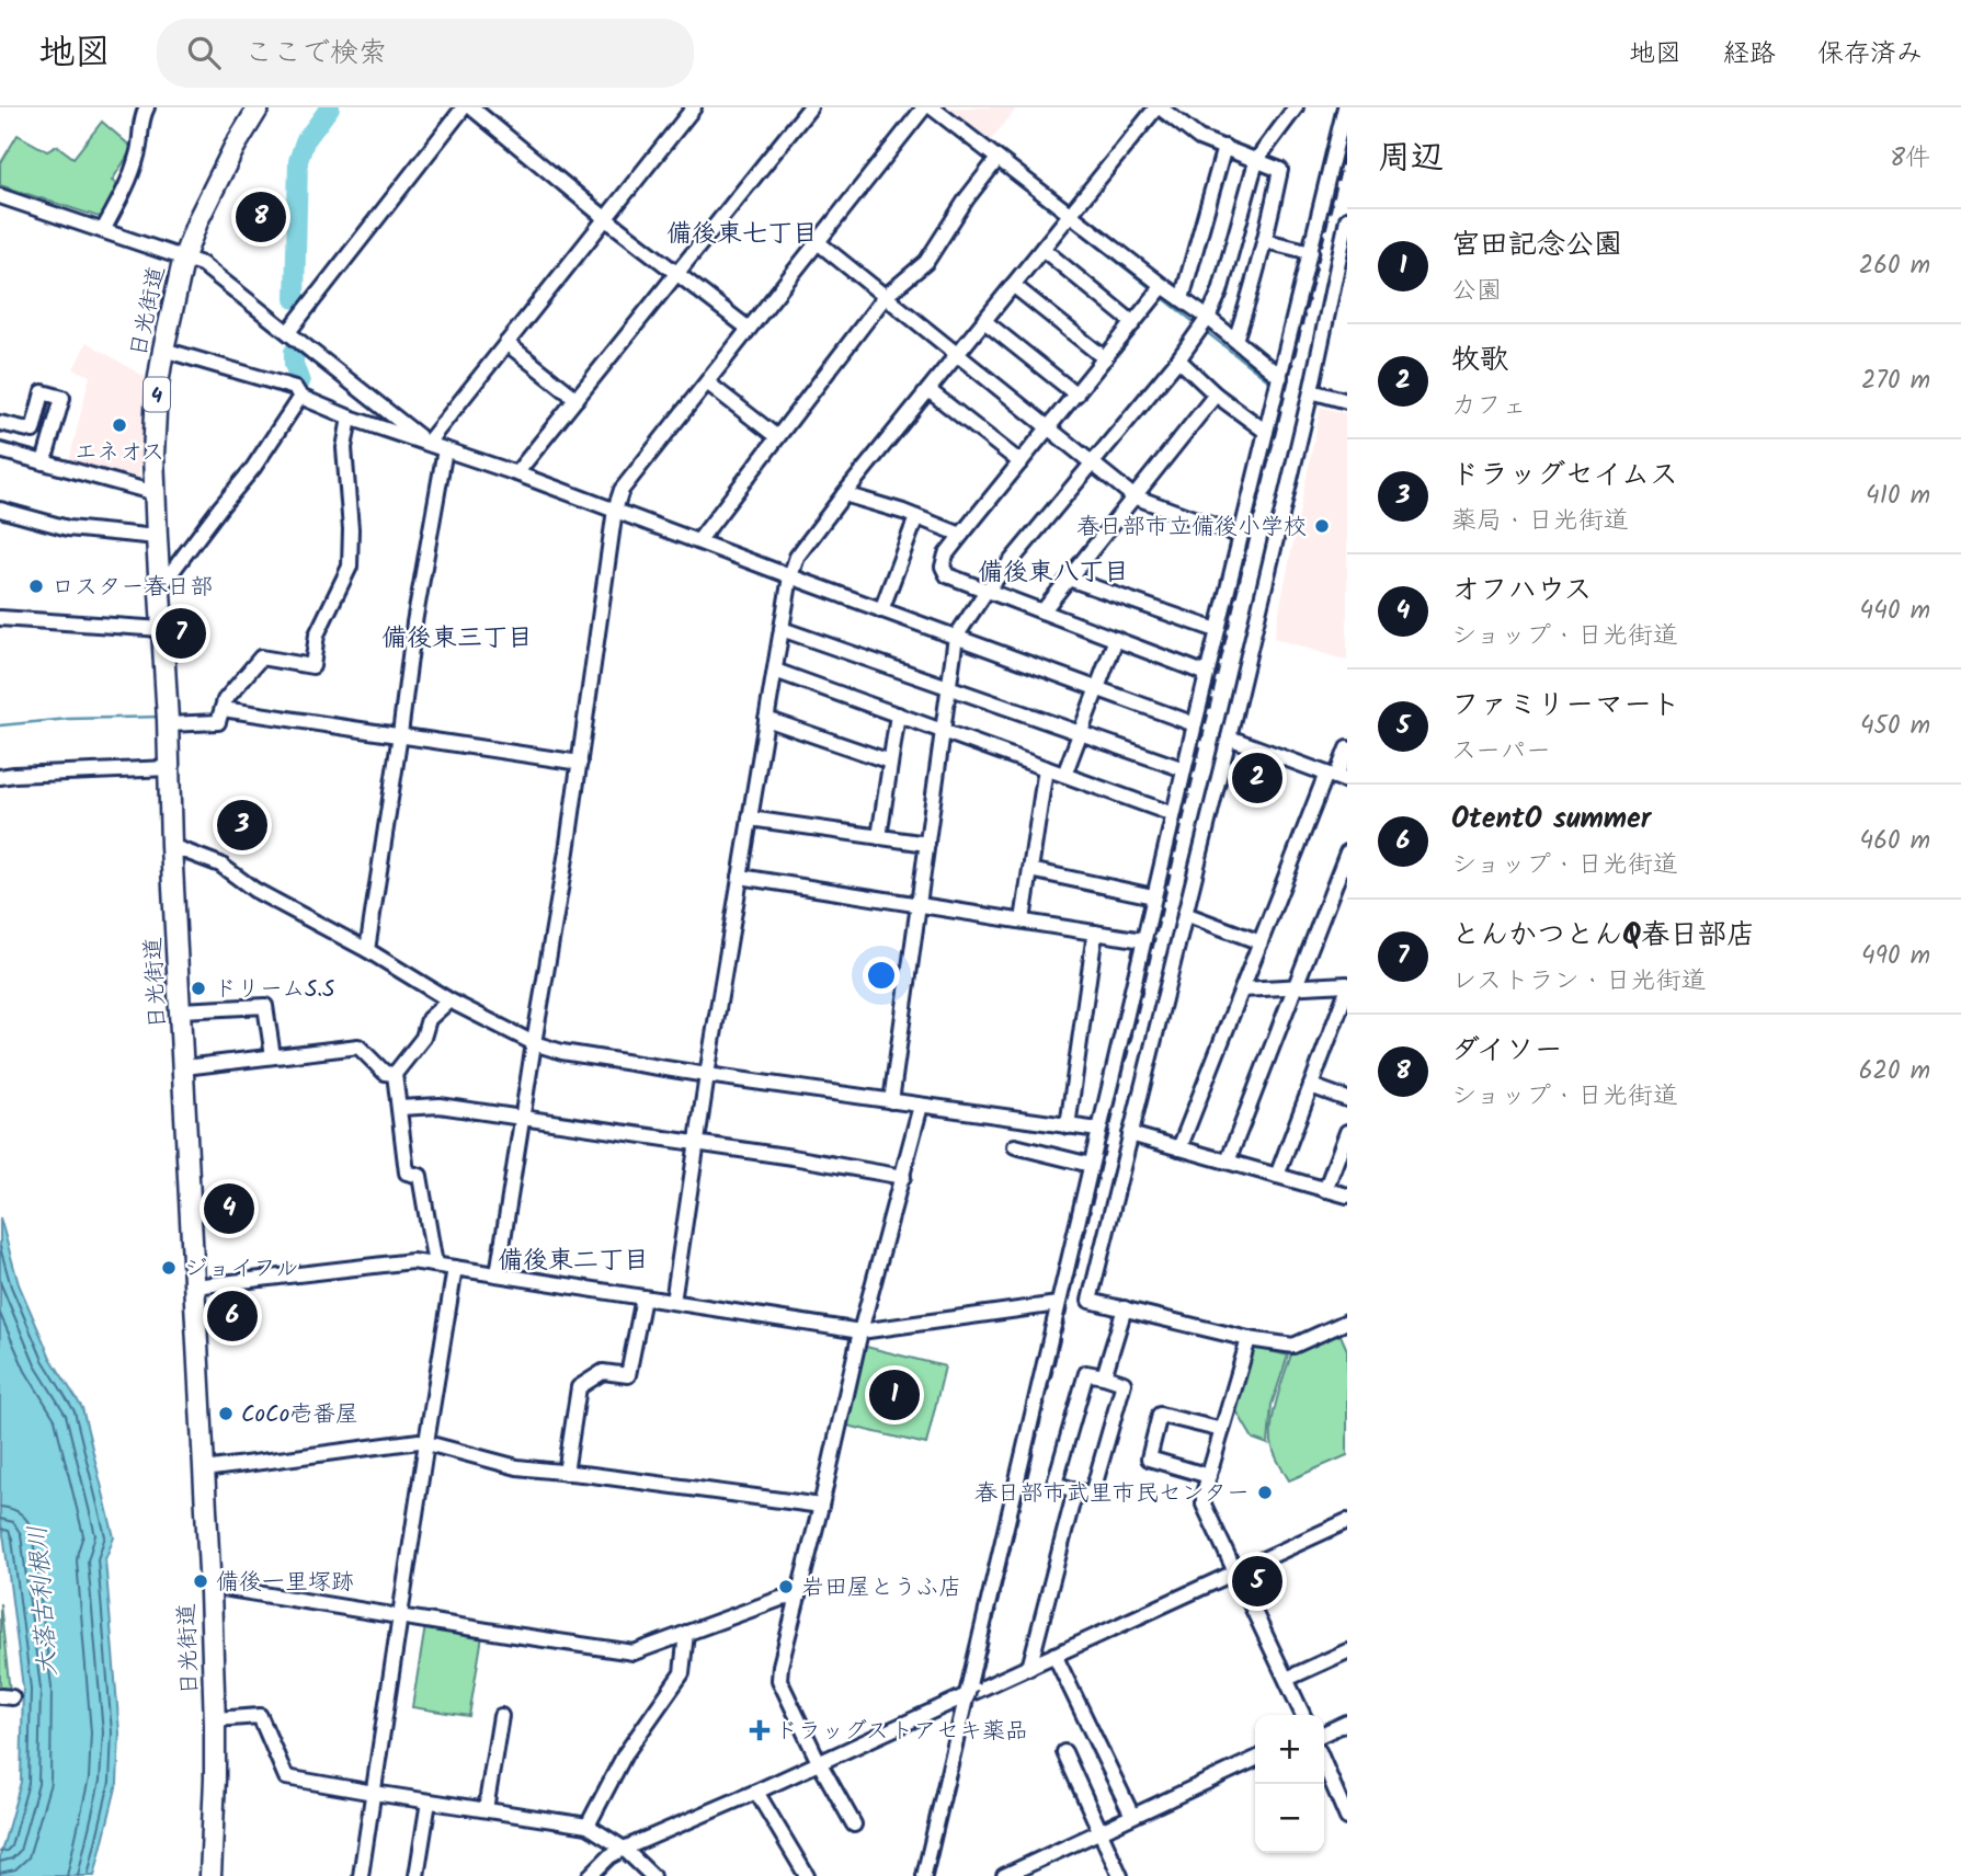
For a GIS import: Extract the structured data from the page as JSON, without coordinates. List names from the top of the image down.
{
  "streets": {
    "highway": ["日光街道", "4"]
  },
  "districts": [
    "備後東七丁目",
    "備後東八丁目",
    "備後東三丁目",
    "備後東二丁目"
  ],
  "water": ["大落古利根川"],
  "places": {
    "other": [
      "エネオス",
      "春日部市立備後小学校",
      "ロスター春日部",
      "ドリームS.S",
      "ジョイフル",
      "CoCo壱番屋",
      "春日部市武里市民センター",
      "備後一里塚跡",
      "岩田屋とうふ店"
    ],
    "health": ["ドラッグストアセキ薬品"]
  },
  "page": {
    "header": "地図",
    "search": "ここで検索",
    "nav": ["地図", "経路", "保存済み"],
    "heading": ["周辺", "8件"],
    "pins": [
      "8",
      "7",
      "2",
      "3",
      "4",
      "6",
      "1",
      "5"
    ],
    "list": [
      {
        "mark": "1",
        "name": "宮田記念公園",
        "note": "公園",
        "value": "260 m"
      },
      {
        "mark": "2",
        "name": "牧歌",
        "note": "カフェ",
        "value": "270 m"
      },
      {
        "mark": "3",
        "name": "ドラッグセイムス",
        "note": "薬局 · 日光街道",
        "value": "410 m"
      },
      {
        "mark": "4",
        "name": "オフハウス",
        "note": "ショップ · 日光街道",
        "value": "440 m"
      },
      {
        "mark": "5",
        "name": "ファミリーマート",
        "note": "スーパー",
        "value": "450 m"
      },
      {
        "mark": "6",
        "name": "OtentO summer",
        "note": "ショップ · 日光街道",
        "value": "460 m"
      },
      {
        "mark": "7",
        "name": "とんかつとんQ春日部店",
        "note": "レストラン · 日光街道",
        "value": "490 m"
      },
      {
        "mark": "8",
        "name": "ダイソー",
        "note": "ショップ · 日光街道",
        "value": "620 m"
      }
    ],
    "map_buttons": ["+", "−"]
  }
}
